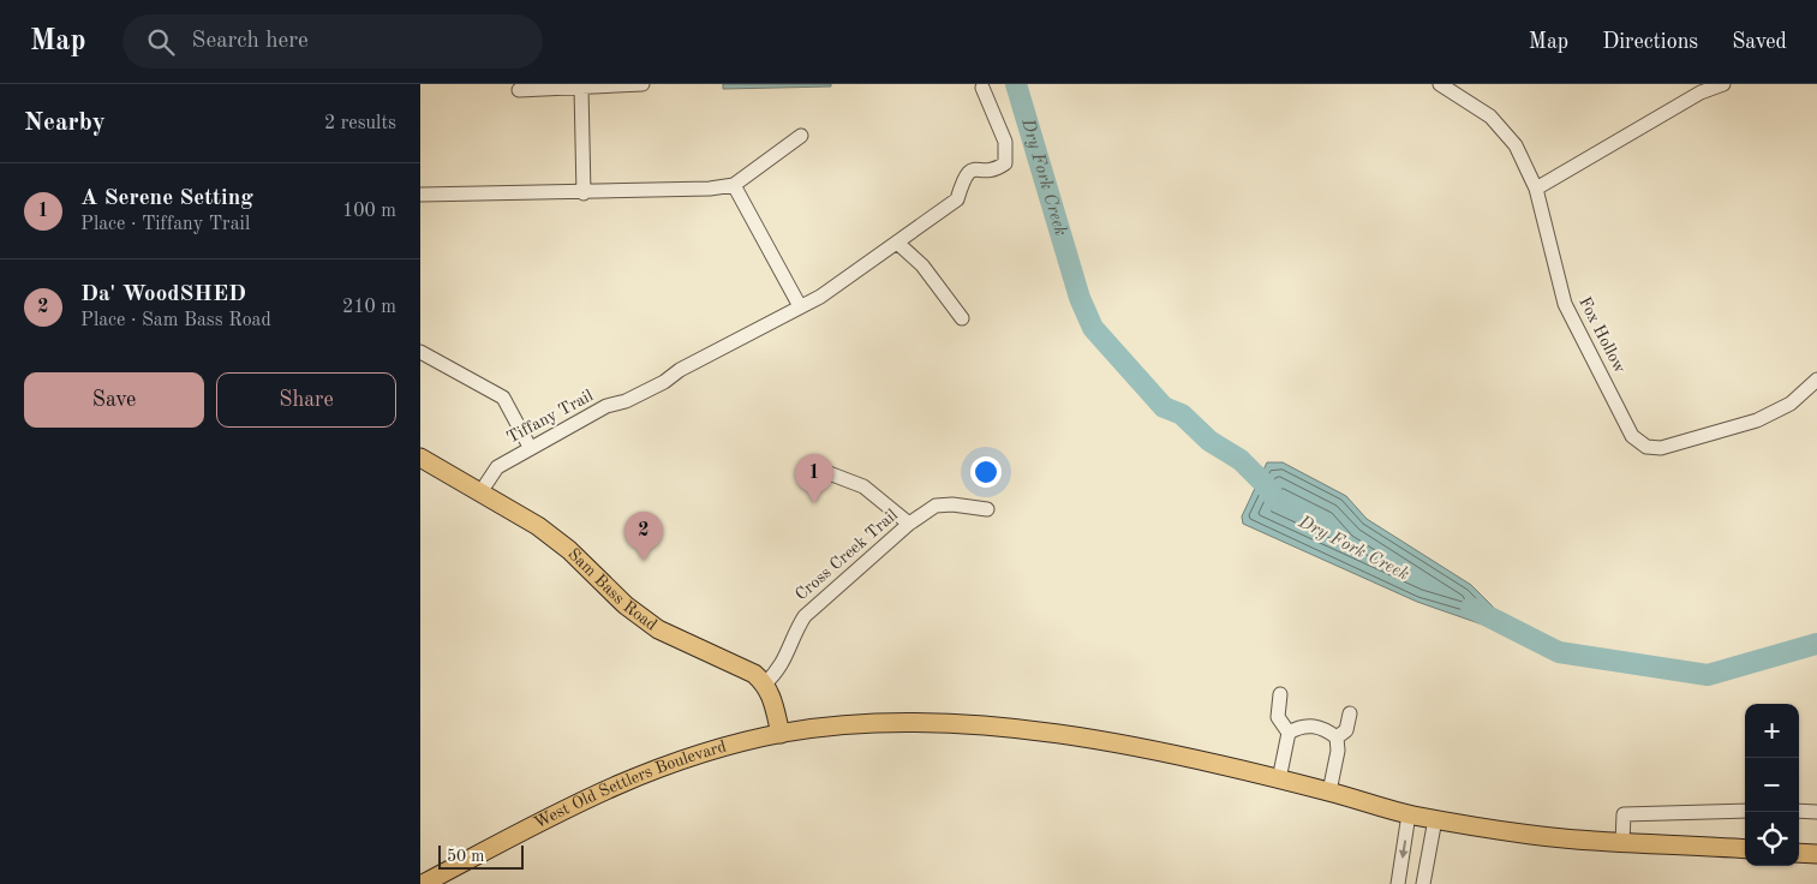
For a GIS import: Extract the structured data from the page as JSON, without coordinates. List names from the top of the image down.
{
  "streets": {
    "main road": ["Sam Bass Road", "West Old Settlers Boulevard"],
    "street": ["Fox Hollow", "Tiffany Trail", "Cross Creek Trail"]
  },
  "crossings": [
    ["Tiffany Trail", "Sam Bass Road"],
    ["Cross Creek Trail", "Sam Bass Road"]
  ],
  "water": ["Dry Fork Creek"],
  "scale_bar": "50 m",
  "page": {
    "header": "Map",
    "search": "Search here",
    "nav": ["Map", "Directions", "Saved"],
    "heading": ["Nearby", "2 results"],
    "list": [
      {
        "mark": "1",
        "name": "A Serene Setting",
        "note": "Place · Tiffany Trail",
        "value": "100 m"
      },
      {
        "mark": "2",
        "name": "Da' WoodSHED",
        "note": "Place · Sam Bass Road",
        "value": "210 m"
      }
    ],
    "buttons": ["Save", "Share"],
    "pins": ["1", "2"],
    "map_buttons": ["+", "−"],
    "scale": "50 m"
  }
}
